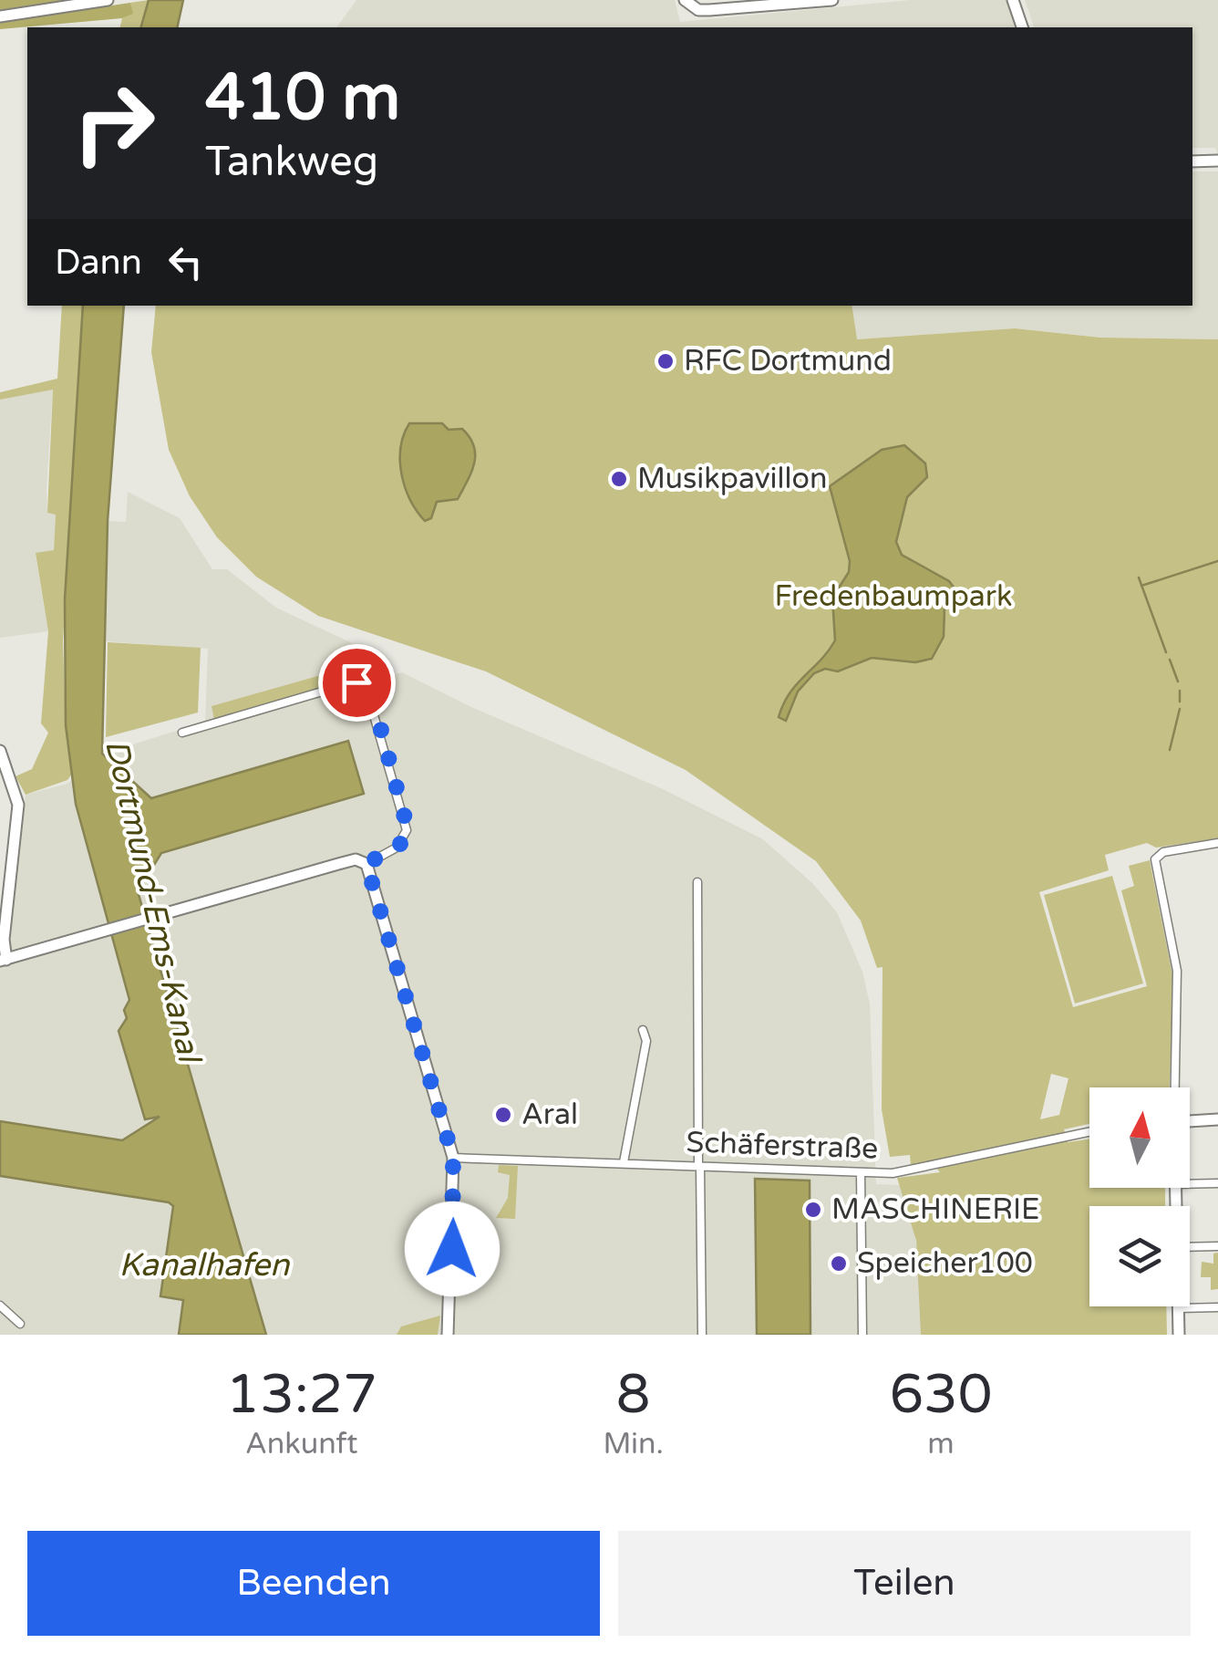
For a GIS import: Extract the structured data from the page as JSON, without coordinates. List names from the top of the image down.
{
  "streets": {
    "street": ["Schäferstraße"]
  },
  "water": ["Dortmund-Ems-Kanal", "Kanalhafen"],
  "parks": ["Fredenbaumpark"],
  "places": [
    "RFC Dortmund",
    "Musikpavillon",
    "Aral",
    "MASCHINERIE",
    "Speicher100"
  ],
  "north": "top",
  "page": {
    "turn": ["410 m", "Tankweg"],
    "then": "Dann",
    "eta": [
      "13:27",
      "Ankunft",
      "8",
      "Min.",
      "630",
      "m"
    ],
    "buttons": ["Beenden", "Teilen"]
  }
}
